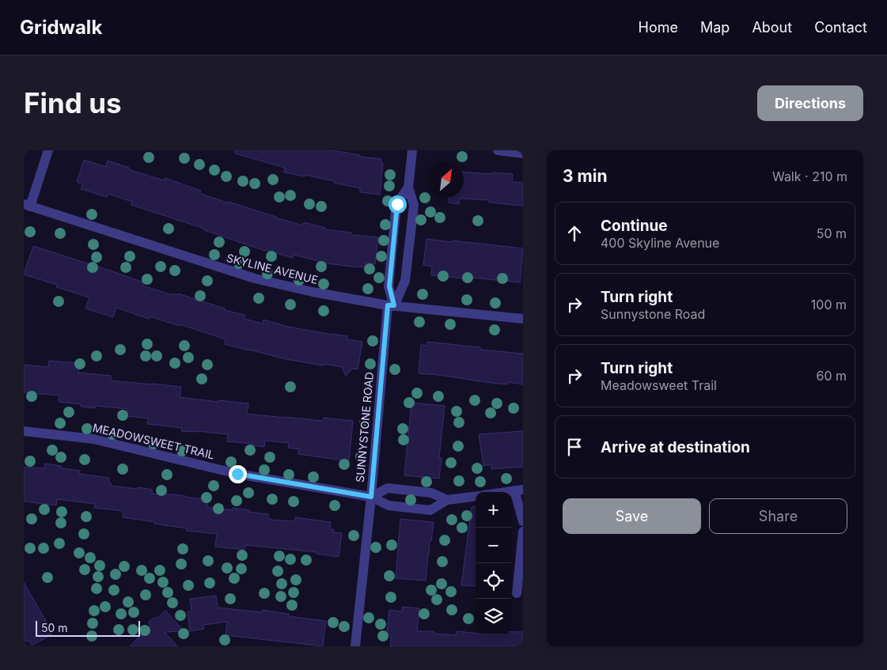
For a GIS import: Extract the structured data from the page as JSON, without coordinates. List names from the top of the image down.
{
  "streets": {
    "street": ["SKYLINE AVENUE", "SUNNYSTONE ROAD", "MEADOWSWEET TRAIL"]
  },
  "crossings": [
    ["SKYLINE AVENUE", "SUNNYSTONE ROAD"],
    ["SUNNYSTONE ROAD", "MEADOWSWEET TRAIL"]
  ],
  "scale_bar": "50 m",
  "north": "top right",
  "page": {
    "header": "Gridwalk",
    "nav": [
      "Home",
      "Map",
      "About",
      "Contact"
    ],
    "buttons": [
      "Directions",
      ["Save", "Share"]
    ],
    "title": "Find us",
    "heading": ["3 min", "Walk · 210 m"],
    "list": [
      ["Continue", "400 Skyline Avenue", "50 m"],
      ["Turn right", "Sunnystone Road", "100 m"],
      ["Turn right", "Meadowsweet Trail", "60 m"],
      "Arrive at destination"
    ],
    "map_buttons": ["+", "−"],
    "scale": "50 m"
  }
}
